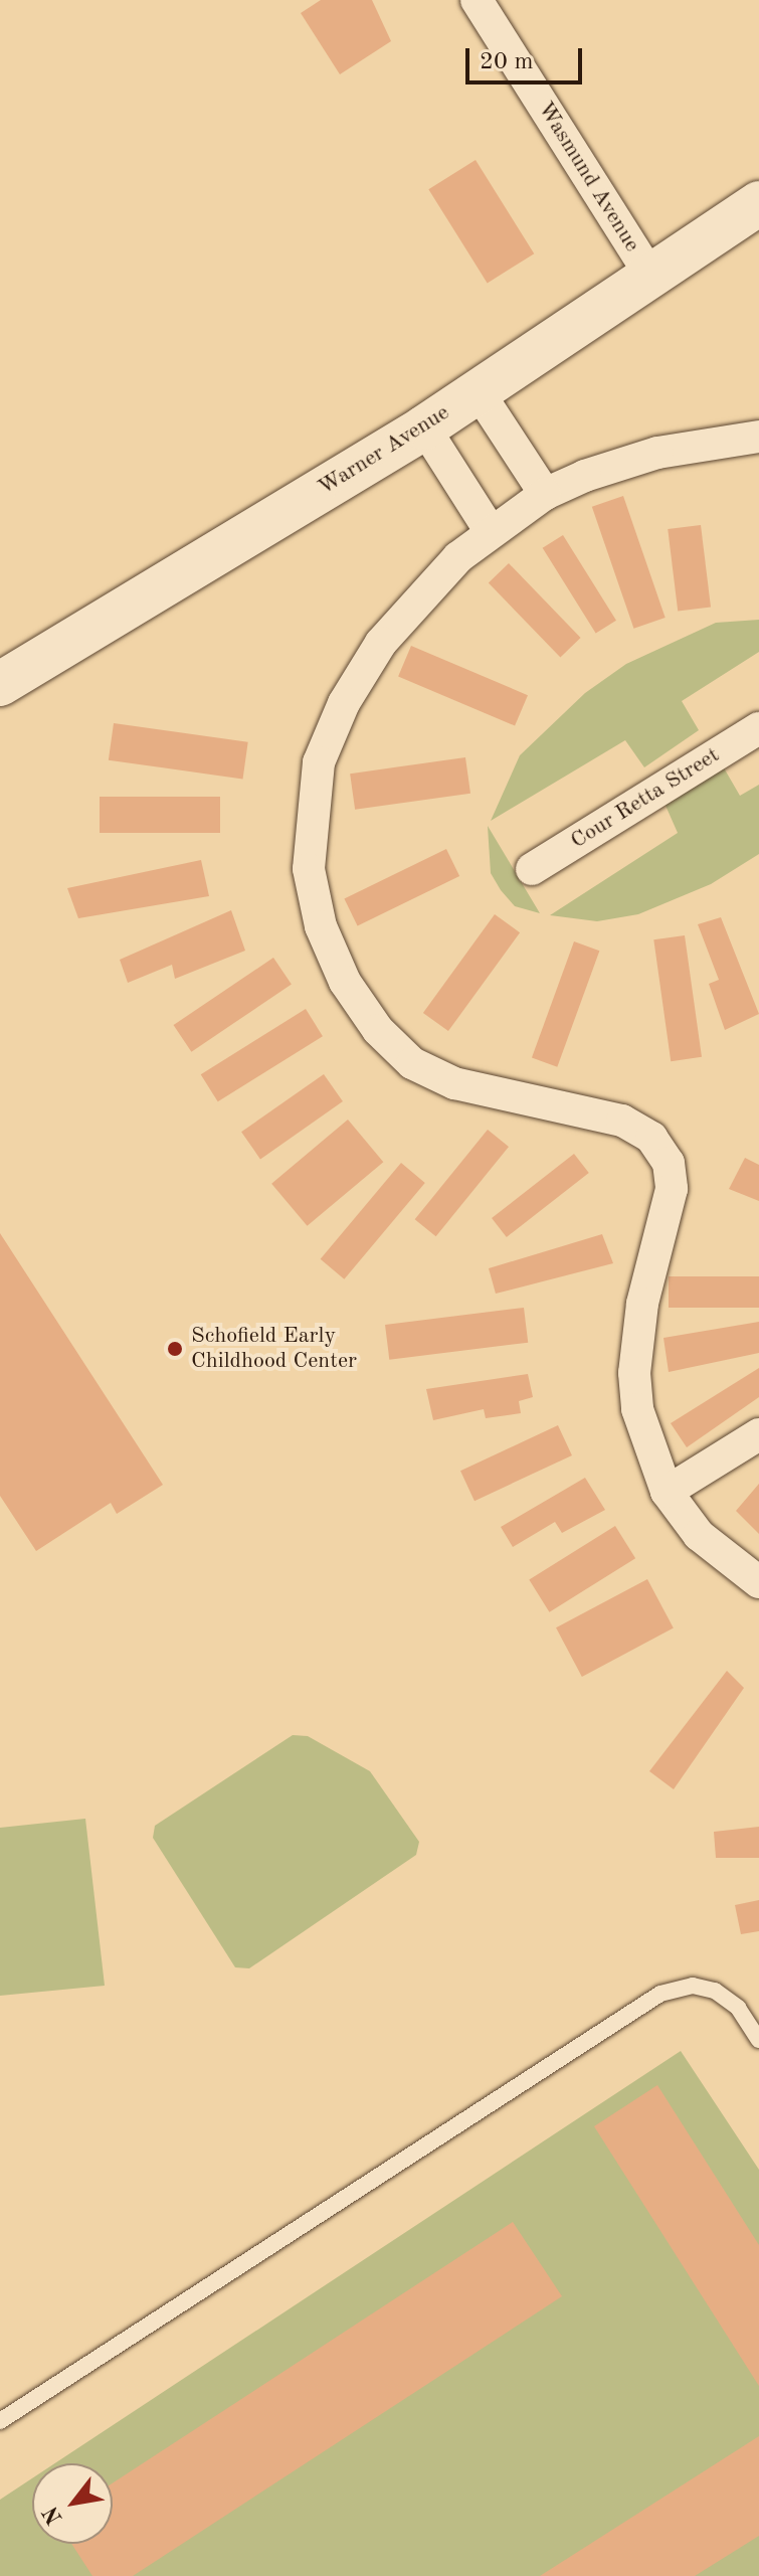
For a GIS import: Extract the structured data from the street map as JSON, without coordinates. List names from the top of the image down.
{
  "streets": {
    "street": ["Wasmund Avenue", "Warner Avenue", "Cour Retta Street"]
  },
  "crossings": [
    ["Wasmund Avenue", "Warner Avenue"]
  ],
  "places": ["Schofield Early Childhood Center"],
  "scale_bar": "20 m",
  "north": "bottom left"
}
